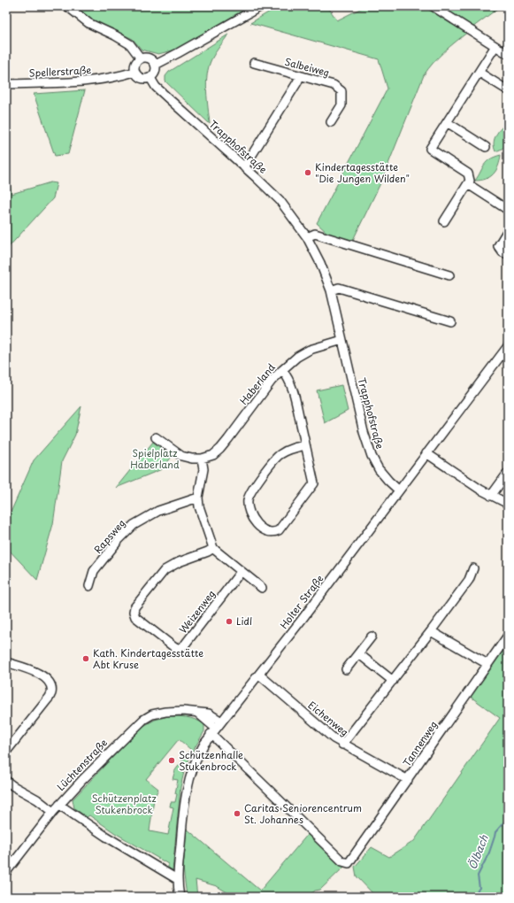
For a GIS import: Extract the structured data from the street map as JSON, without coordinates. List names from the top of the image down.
{
  "streets": {
    "street": [
      "Salbeiweg",
      "Spellerstraße",
      "Trapphofstraße",
      "Haberland",
      "Rapsweg",
      "Holter Straße",
      "Weizenweg",
      "Eichenweg",
      "Tannenweg",
      "Lüchtenstraße"
    ]
  },
  "crossings": [
    ["Spellerstraße", "Trapphofstraße"],
    ["Trapphofstraße", "Haberland"],
    ["Trapphofstraße", "Holter Straße"],
    ["Holter Straße", "Eichenweg"],
    ["Holter Straße", "Tannenweg"],
    ["Holter Straße", "Lüchtenstraße"],
    ["Eichenweg", "Tannenweg"]
  ],
  "water": ["Ölbach"],
  "parks": ["Spielplatz Haberland", "Schützenplatz Stukenbrock"],
  "places": [
    "Kindertagesstätte \"Die Jungen Wilden\"",
    "Lidl",
    "Kath. Kindertagesstätte Abt Kruse",
    "Schützenhalle Stukenbrock",
    "Caritas Seniorencentrum St. Johannes"
  ]
}
